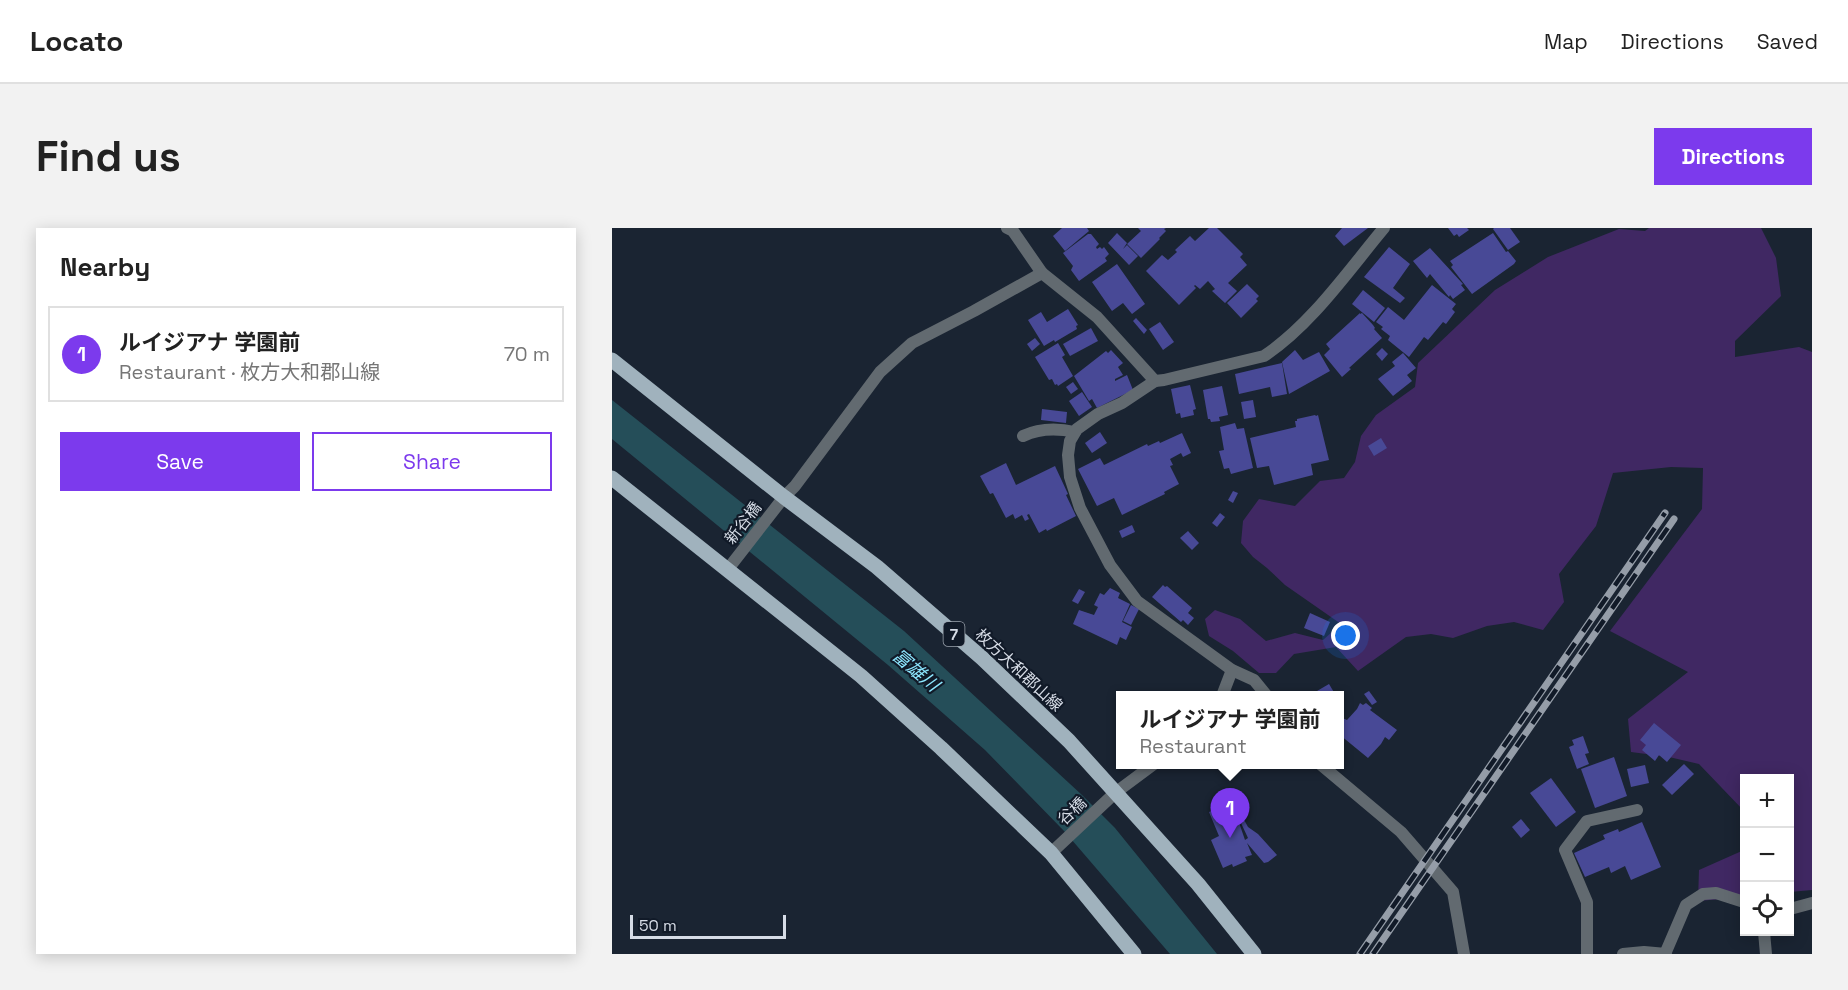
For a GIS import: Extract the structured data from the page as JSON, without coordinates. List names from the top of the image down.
{
  "streets": {
    "main road": ["7", "枚方大和郡山線"],
    "street": ["新谷橋", "谷橋"]
  },
  "crossings": [
    ["新谷橋", "枚方大和郡山線"],
    ["枚方大和郡山線", "谷橋"]
  ],
  "water": ["富雄川"],
  "scale_bar": "50 m",
  "page": {
    "header": "Locato",
    "nav": ["Map", "Directions", "Saved"],
    "buttons": [
      "Directions",
      ["Save", "Share"]
    ],
    "title": "Find us",
    "heading": "Nearby",
    "list": [
      {
        "mark": "1",
        "name": "ルイジアナ 学園前",
        "note": "Restaurant · 枚方大和郡山線",
        "value": "70 m"
      }
    ],
    "popup": ["ルイジアナ 学園前", "Restaurant"],
    "map_buttons": ["+", "−"],
    "pins": "1",
    "scale": "50 m"
  }
}
